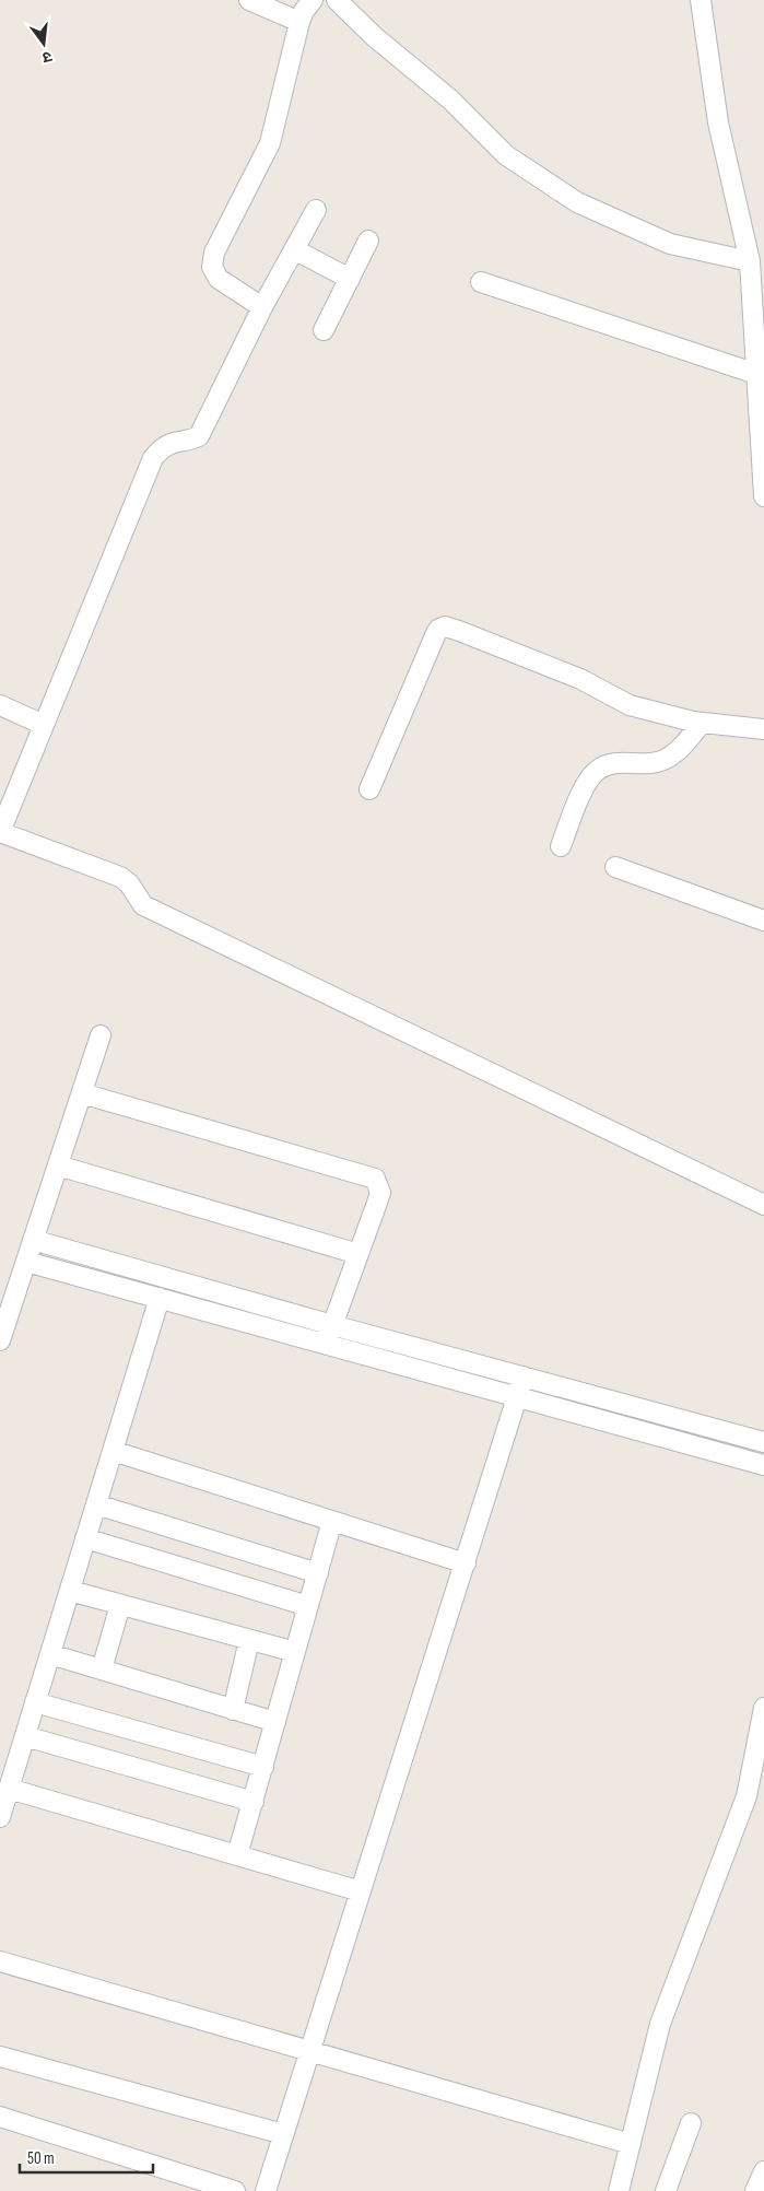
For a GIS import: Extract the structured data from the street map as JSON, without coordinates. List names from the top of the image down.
{
  "scale_bar": "50 m",
  "north": "bottom"
}
